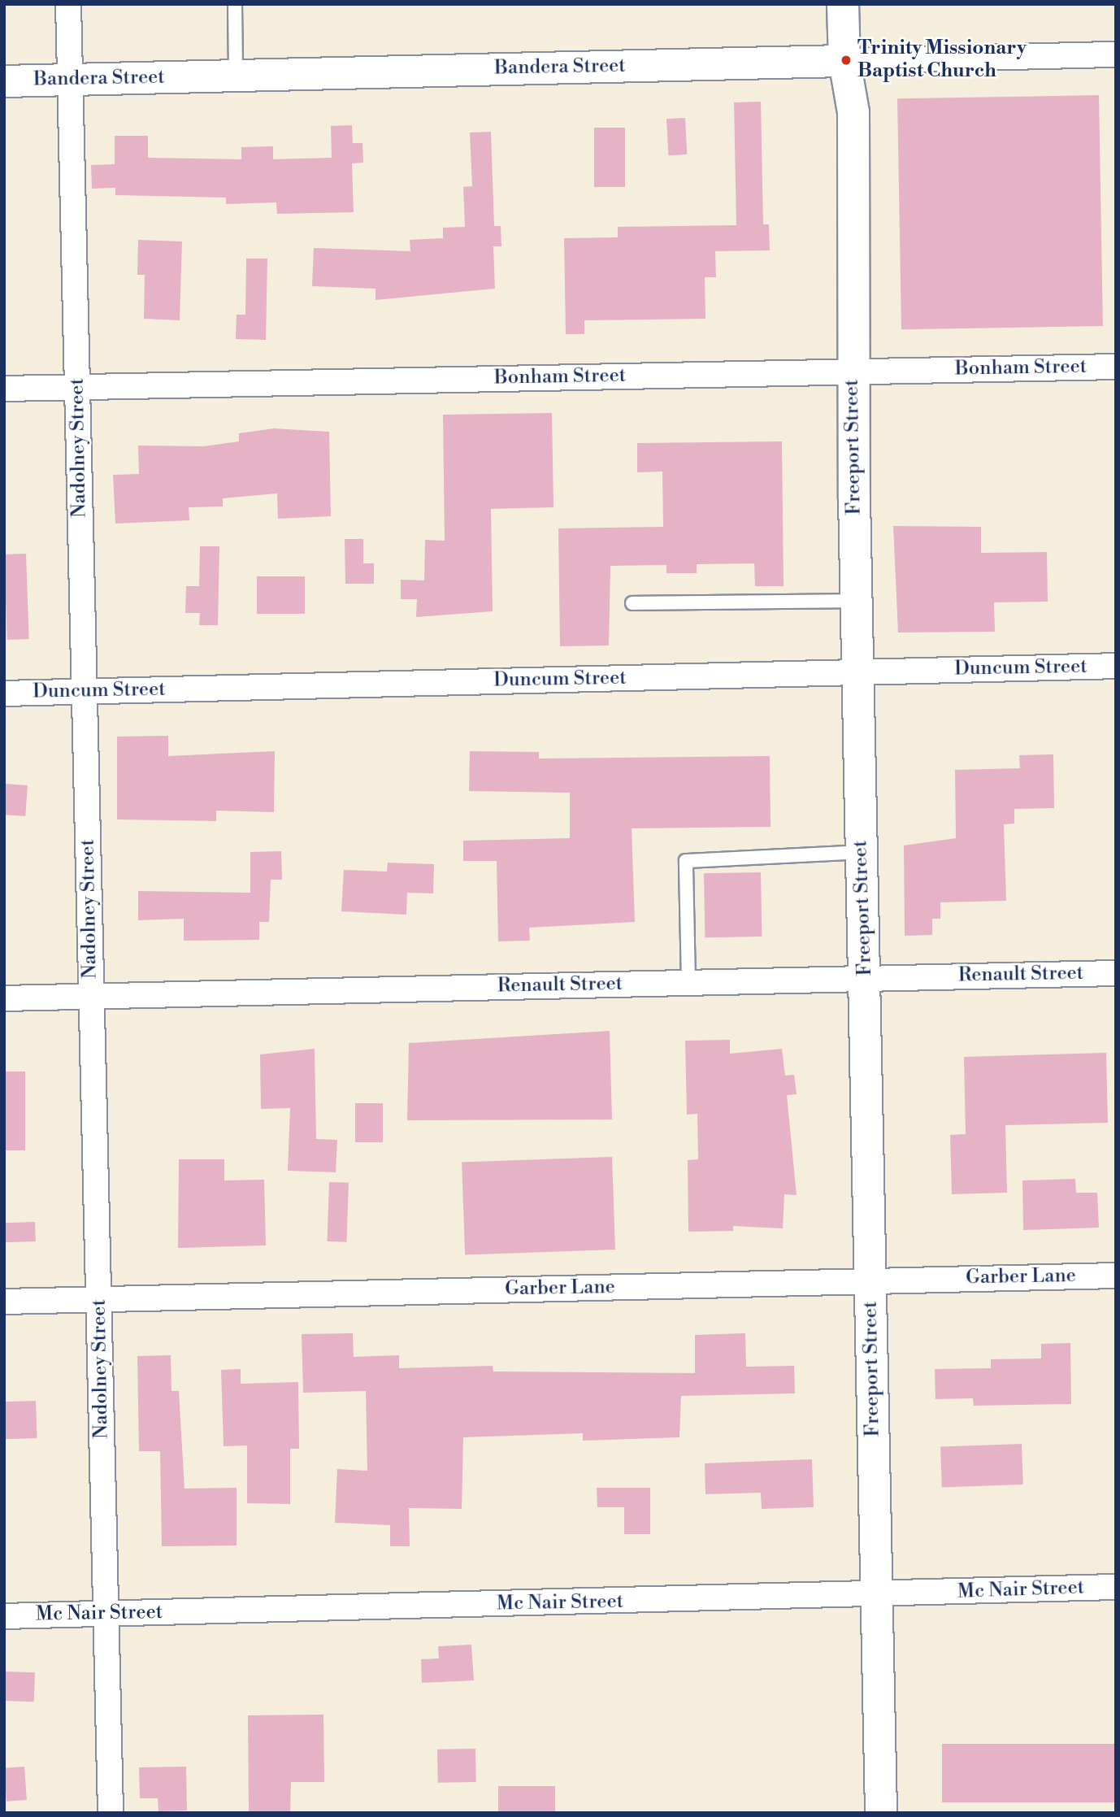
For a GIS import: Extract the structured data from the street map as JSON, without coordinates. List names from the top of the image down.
{
  "streets": {
    "main road": ["Bandera Street", "Freeport Street"],
    "street": [
      "Bonham Street",
      "Nadolney Street",
      "Duncum Street",
      "Renault Street",
      "Garber Lane",
      "Mc Nair Street"
    ]
  },
  "crossings": [
    ["Bandera Street", "Freeport Street"],
    ["Bandera Street", "Nadolney Street"],
    ["Bonham Street", "Freeport Street"],
    ["Bonham Street", "Nadolney Street"],
    ["Freeport Street", "Duncum Street"],
    ["Freeport Street", "Renault Street"],
    ["Freeport Street", "Garber Lane"],
    ["Freeport Street", "Mc Nair Street"],
    ["Nadolney Street", "Duncum Street"],
    ["Nadolney Street", "Renault Street"],
    ["Nadolney Street", "Garber Lane"],
    ["Nadolney Street", "Mc Nair Street"]
  ],
  "places": ["Trinity Missionary Baptist Church"]
}
